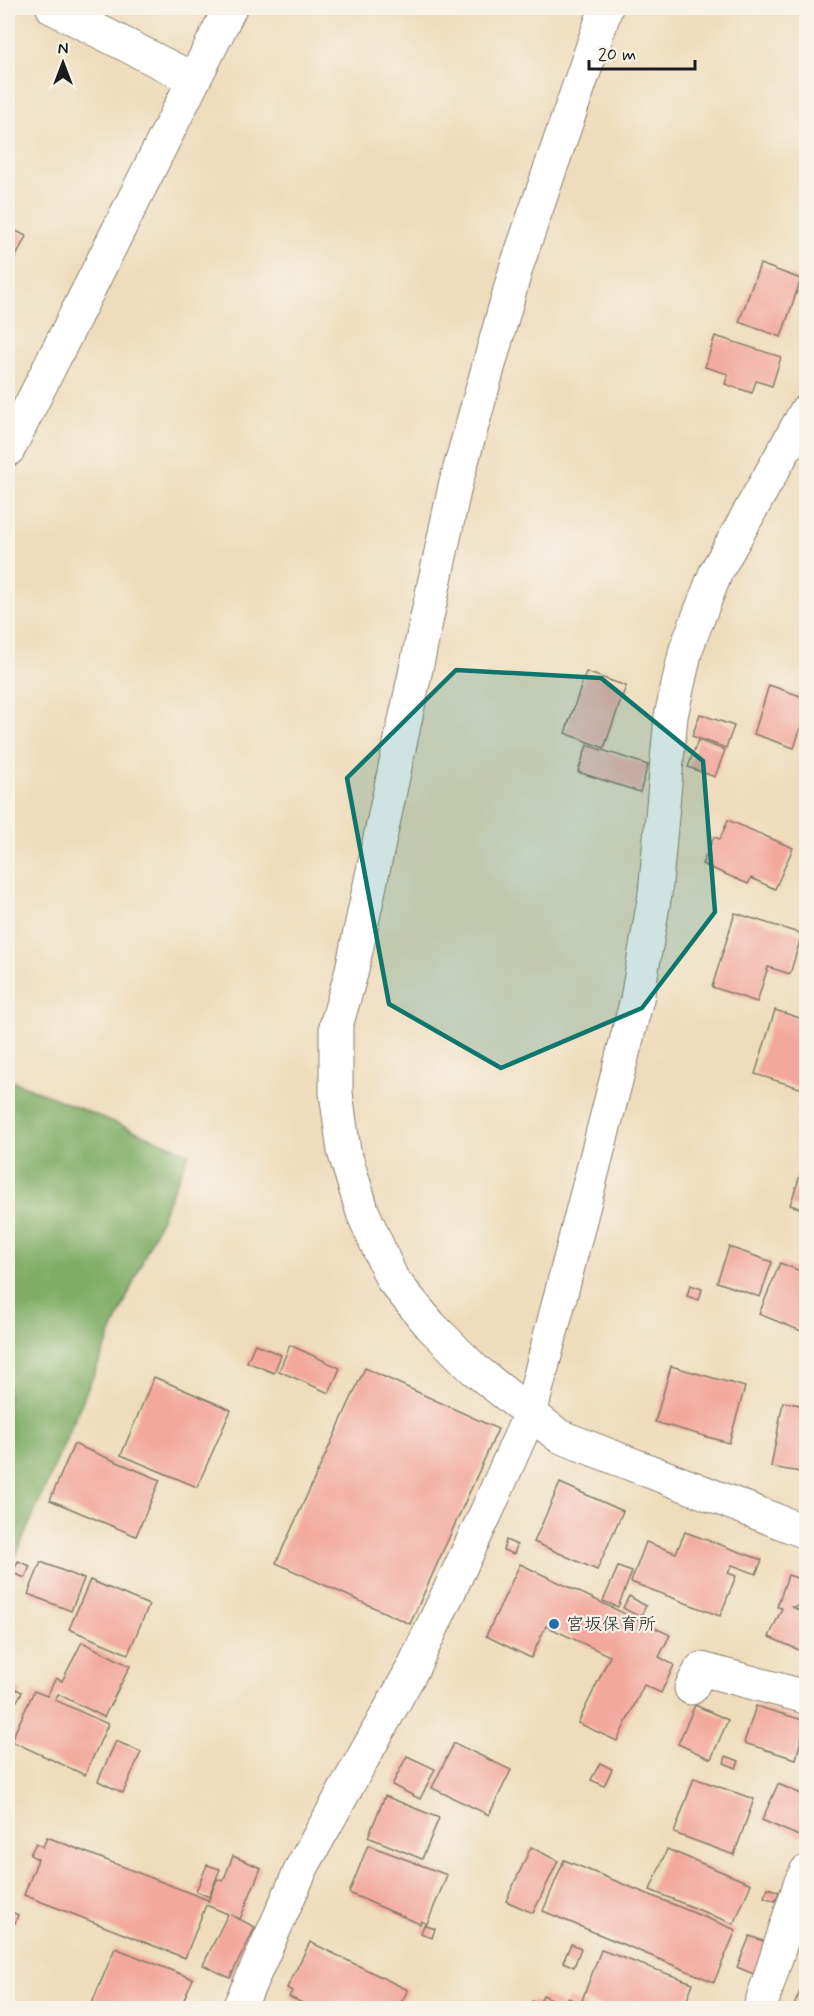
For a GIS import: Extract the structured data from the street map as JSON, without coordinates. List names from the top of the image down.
{
  "places": ["宮坂保育所"],
  "scale_bar": "20 m",
  "north": "top"
}
